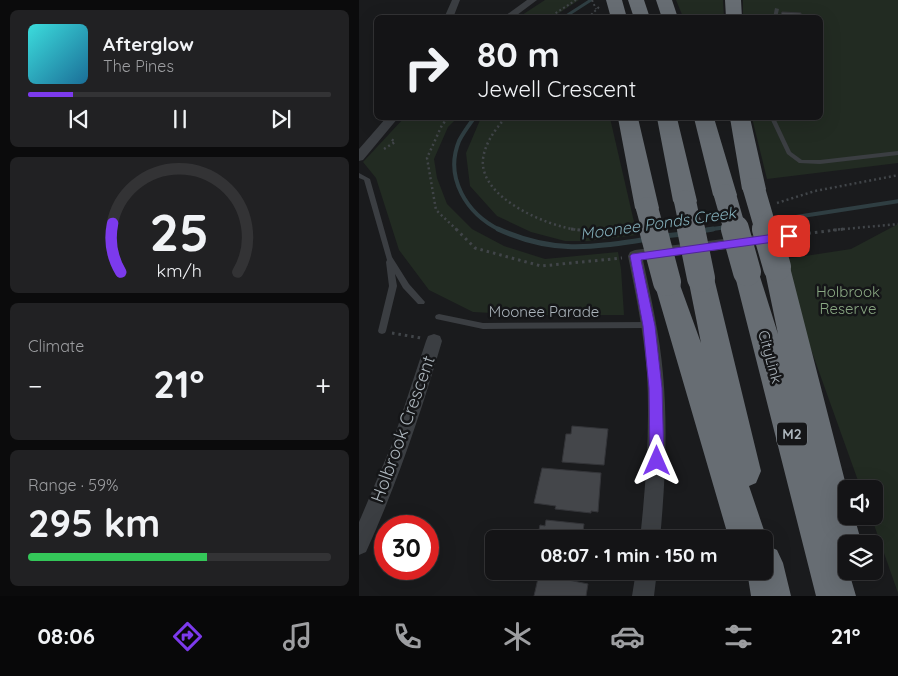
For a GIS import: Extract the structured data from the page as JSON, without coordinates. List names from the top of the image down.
{
  "streets": {
    "highway": ["CityLink", "M2"],
    "street": ["Holbrook Crescent"],
    "lane": ["Moonee Parade"]
  },
  "water": ["Moonee Ponds Creek"],
  "parks": ["Holbrook Reserve"],
  "page": {
    "turn": ["80 m", "Jewell Crescent"],
    "song": ["Afterglow", "The Pines"],
    "tile": [
      "Climate",
      ["Range · 59%", "295 km"]
    ],
    "heat": ["−", "21°", "+"],
    "limit": "30",
    "trip": "08:07 · 1 min · 150 m",
    "tabs": ["08:06", "21°"],
    "gauge": ["25", "km/h"]
  }
}
